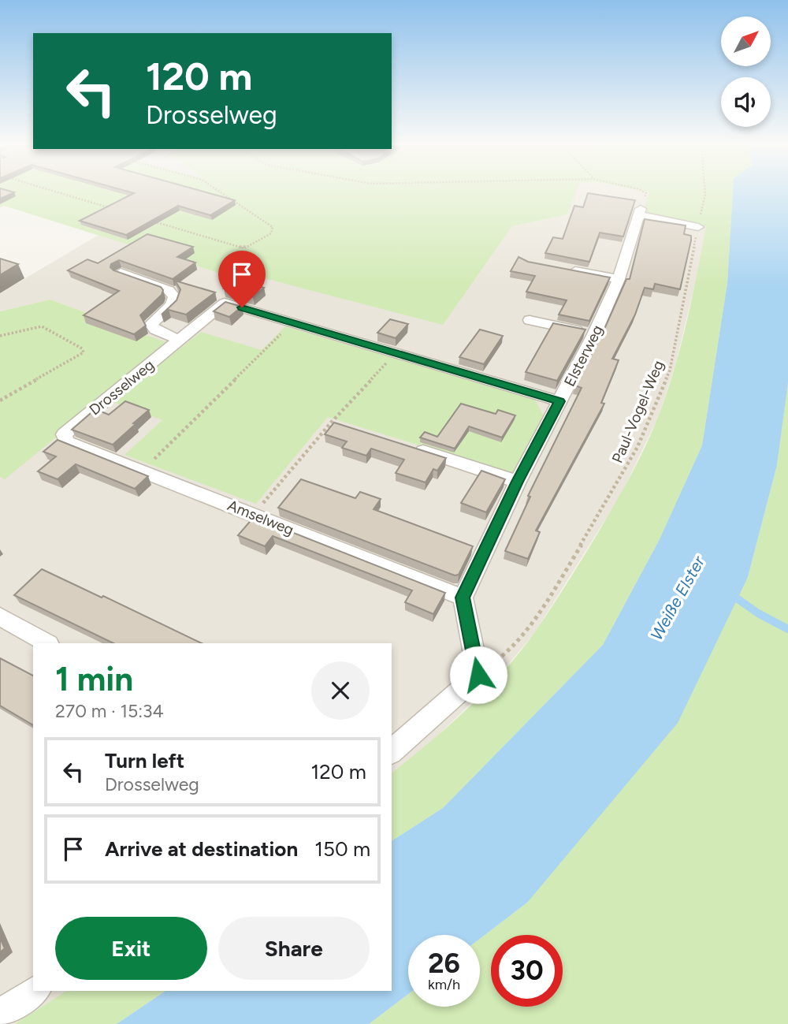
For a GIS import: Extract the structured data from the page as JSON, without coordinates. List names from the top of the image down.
{
  "streets": {
    "street": ["Elsterweg", "Drosselweg", "Amselweg"],
    "path": ["Paul-Vogel-Weg"]
  },
  "crossings": [
    ["Elsterweg", "Drosselweg"],
    ["Elsterweg", "Amselweg"],
    ["Drosselweg", "Amselweg"]
  ],
  "water": ["Weiße Elster"],
  "north": "top right",
  "page": {
    "turn": ["120 m", "Drosselweg"],
    "heading": ["1 min", "270 m · 15:34"],
    "list": [
      {
        "name": "Turn left",
        "note": "Drosselweg",
        "value": "120 m"
      },
      {
        "name": "Arrive at destination",
        "value": "150 m"
      }
    ],
    "buttons": ["Exit", "Share"],
    "speed": "26 km/h",
    "limit": "30"
  }
}
